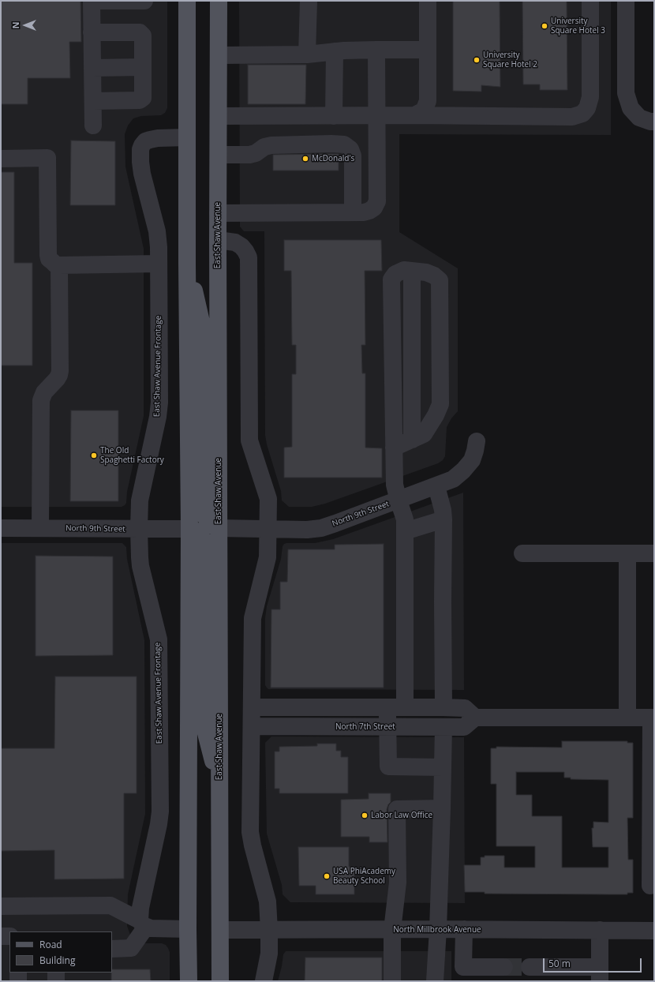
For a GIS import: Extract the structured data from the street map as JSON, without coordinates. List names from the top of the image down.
{
  "streets": {
    "main road": ["East Shaw Avenue"],
    "street": [
      "East Shaw Avenue Frontage",
      "North 9th Street",
      "North 7th Street",
      "North Millbrook Avenue"
    ]
  },
  "crossings": [
    ["East Shaw Avenue", "North 9th Street"],
    ["East Shaw Avenue", "North Millbrook Avenue"],
    ["East Shaw Avenue Frontage", "North 9th Street"]
  ],
  "places": [
    "University Square Hotel 3",
    "University Square Hotel 2",
    "McDonald's",
    "The Old Spaghetti Factory",
    "Labor Law Office",
    "USA PhiAcademy Beauty School"
  ],
  "legend": ["Road", "Building"],
  "scale_bar": "50 m",
  "north": "left"
}
